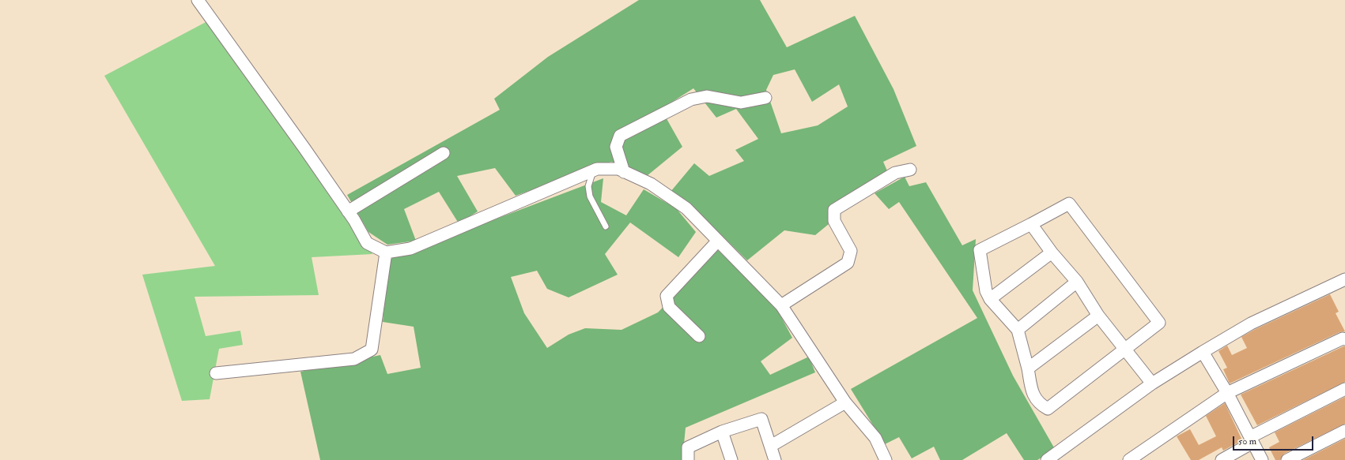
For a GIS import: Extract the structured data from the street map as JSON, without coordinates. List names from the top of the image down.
{
  "scale_bar": "50 m"
}
